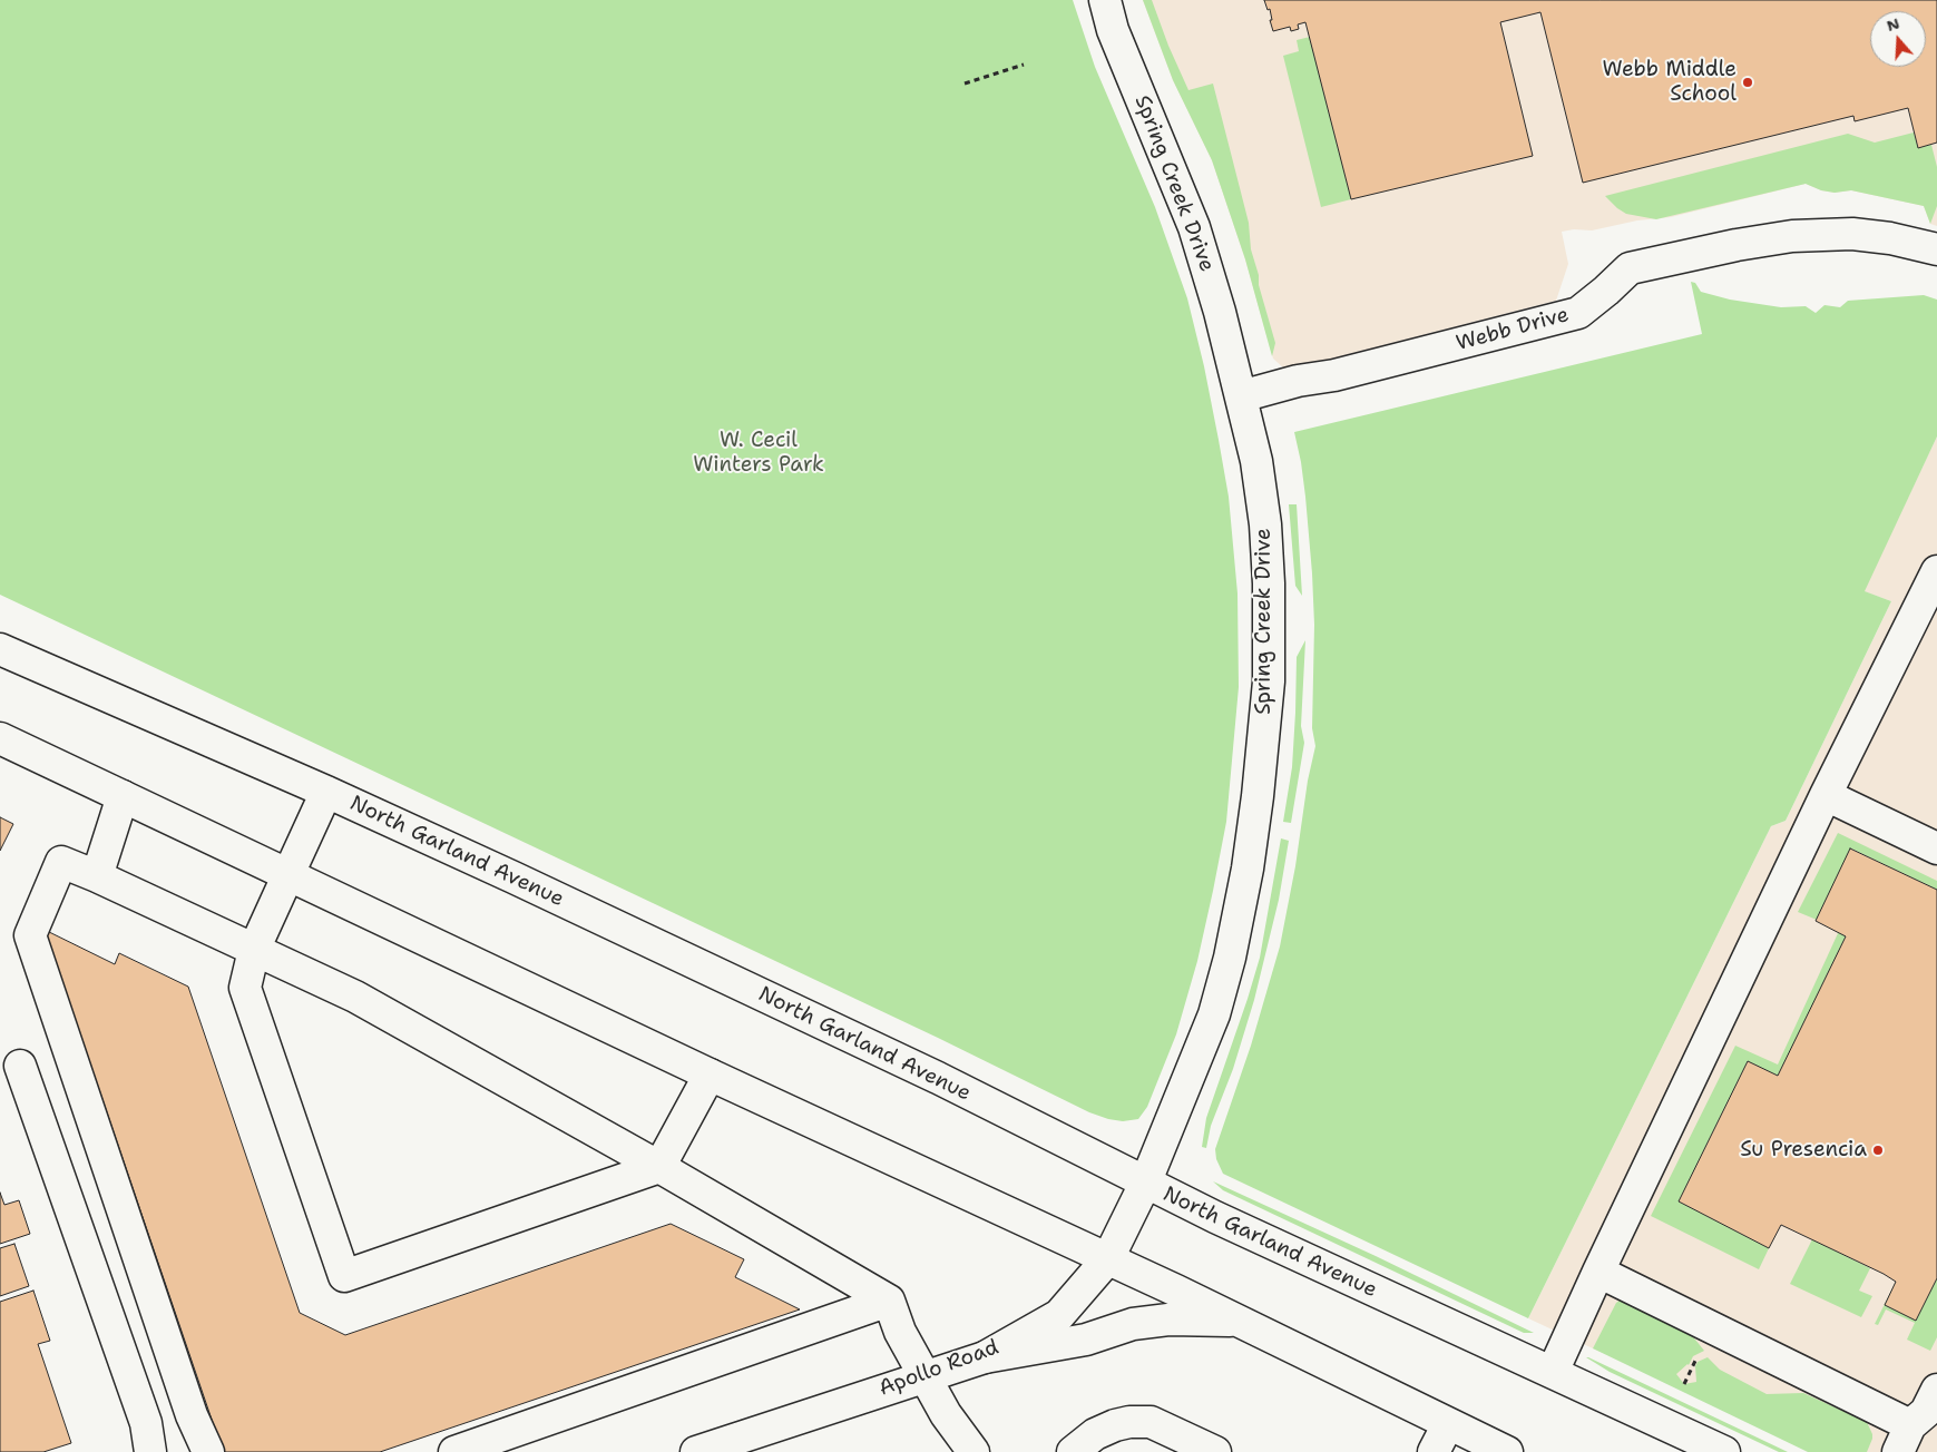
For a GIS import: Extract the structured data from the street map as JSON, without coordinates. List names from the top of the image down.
{
  "streets": {
    "main road": [
      "Spring Creek Drive",
      "Webb Drive",
      "North Garland Avenue",
      "Apollo Road"
    ]
  },
  "crossings": [
    ["Spring Creek Drive", "Webb Drive"],
    ["Spring Creek Drive", "North Garland Avenue"],
    ["Spring Creek Drive", "Apollo Road"],
    ["North Garland Avenue", "Apollo Road"]
  ],
  "parks": ["W. Cecil Winters Park"],
  "places": ["Webb Middle School", "Su Presencia"],
  "north": "top"
}
